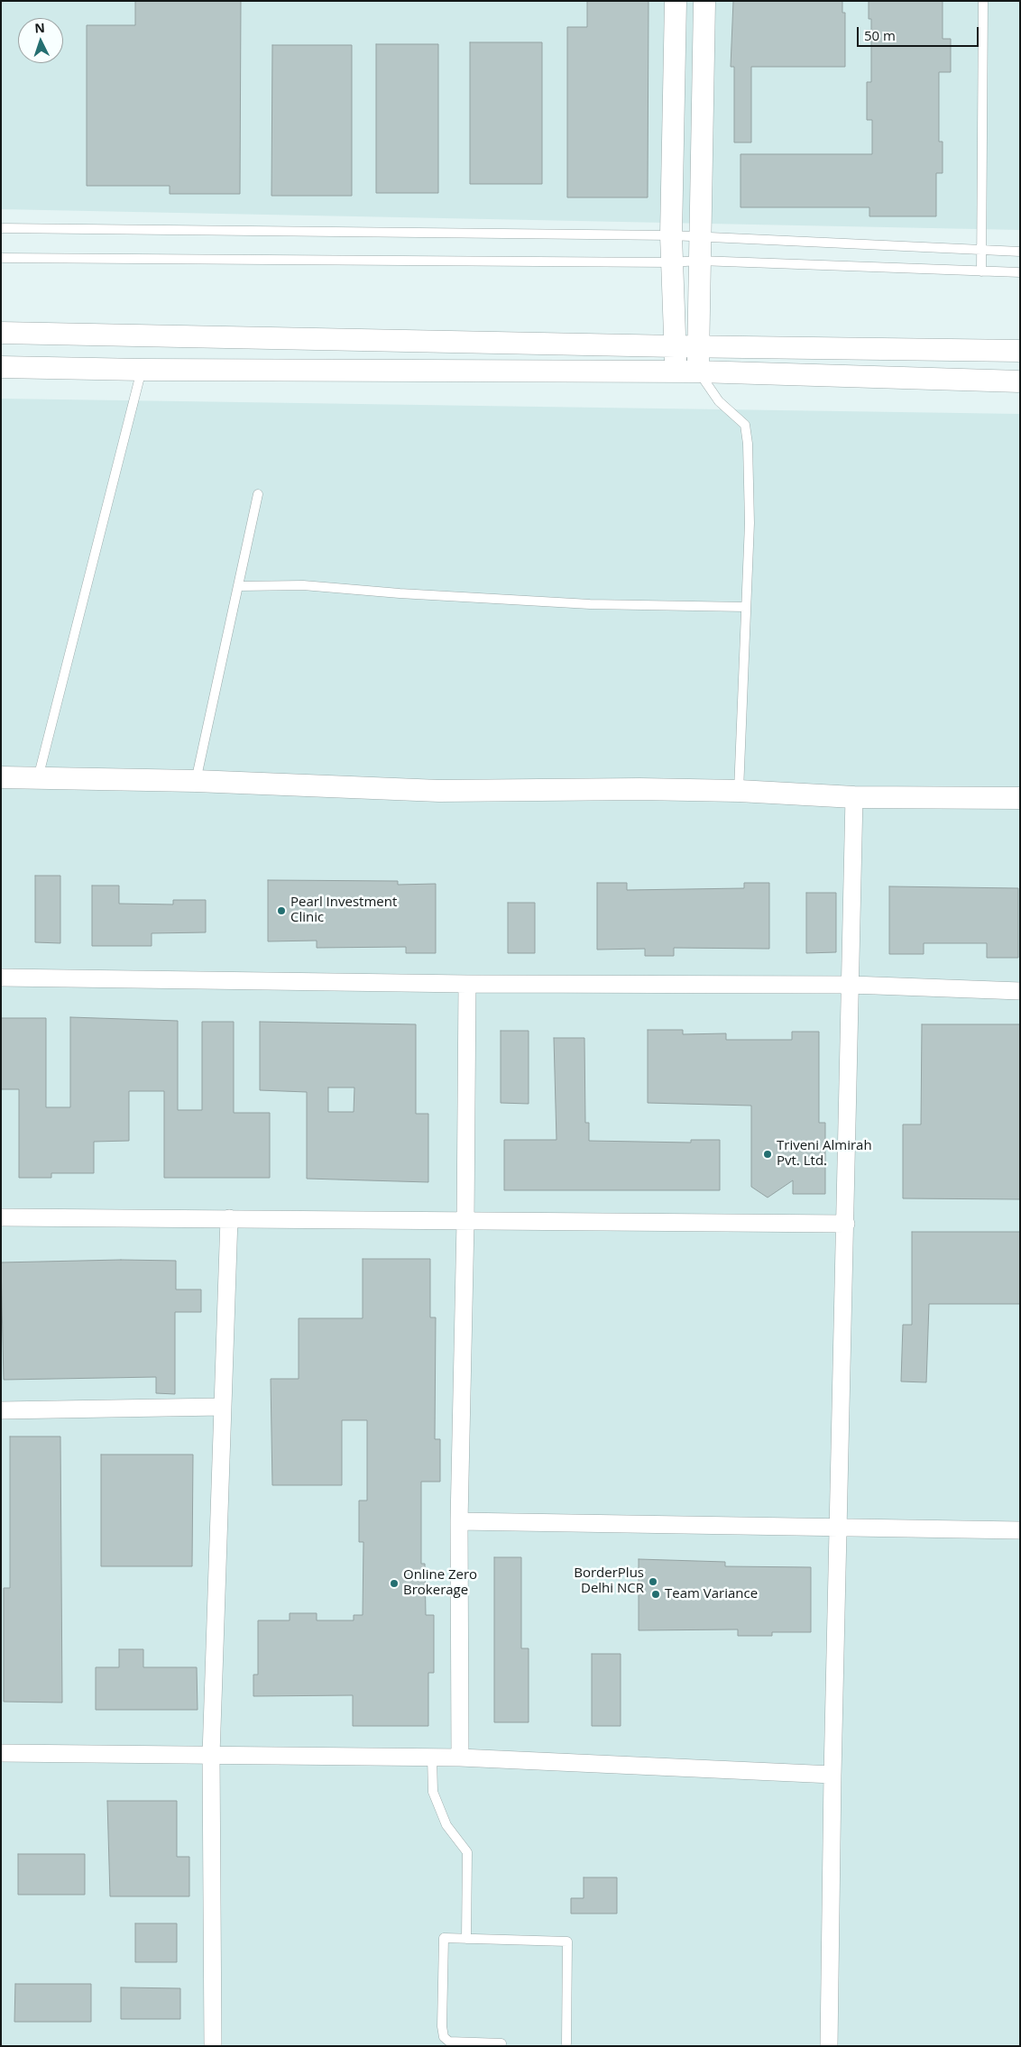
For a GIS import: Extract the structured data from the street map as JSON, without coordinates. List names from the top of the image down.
{
  "places": [
    "Pearl Investment Clinic",
    "Triveni Almirah Pvt. Ltd.",
    "BorderPlus Delhi NCR",
    "Online Zero Brokerage",
    "Team Variance"
  ],
  "scale_bar": "50 m",
  "north": "top"
}
